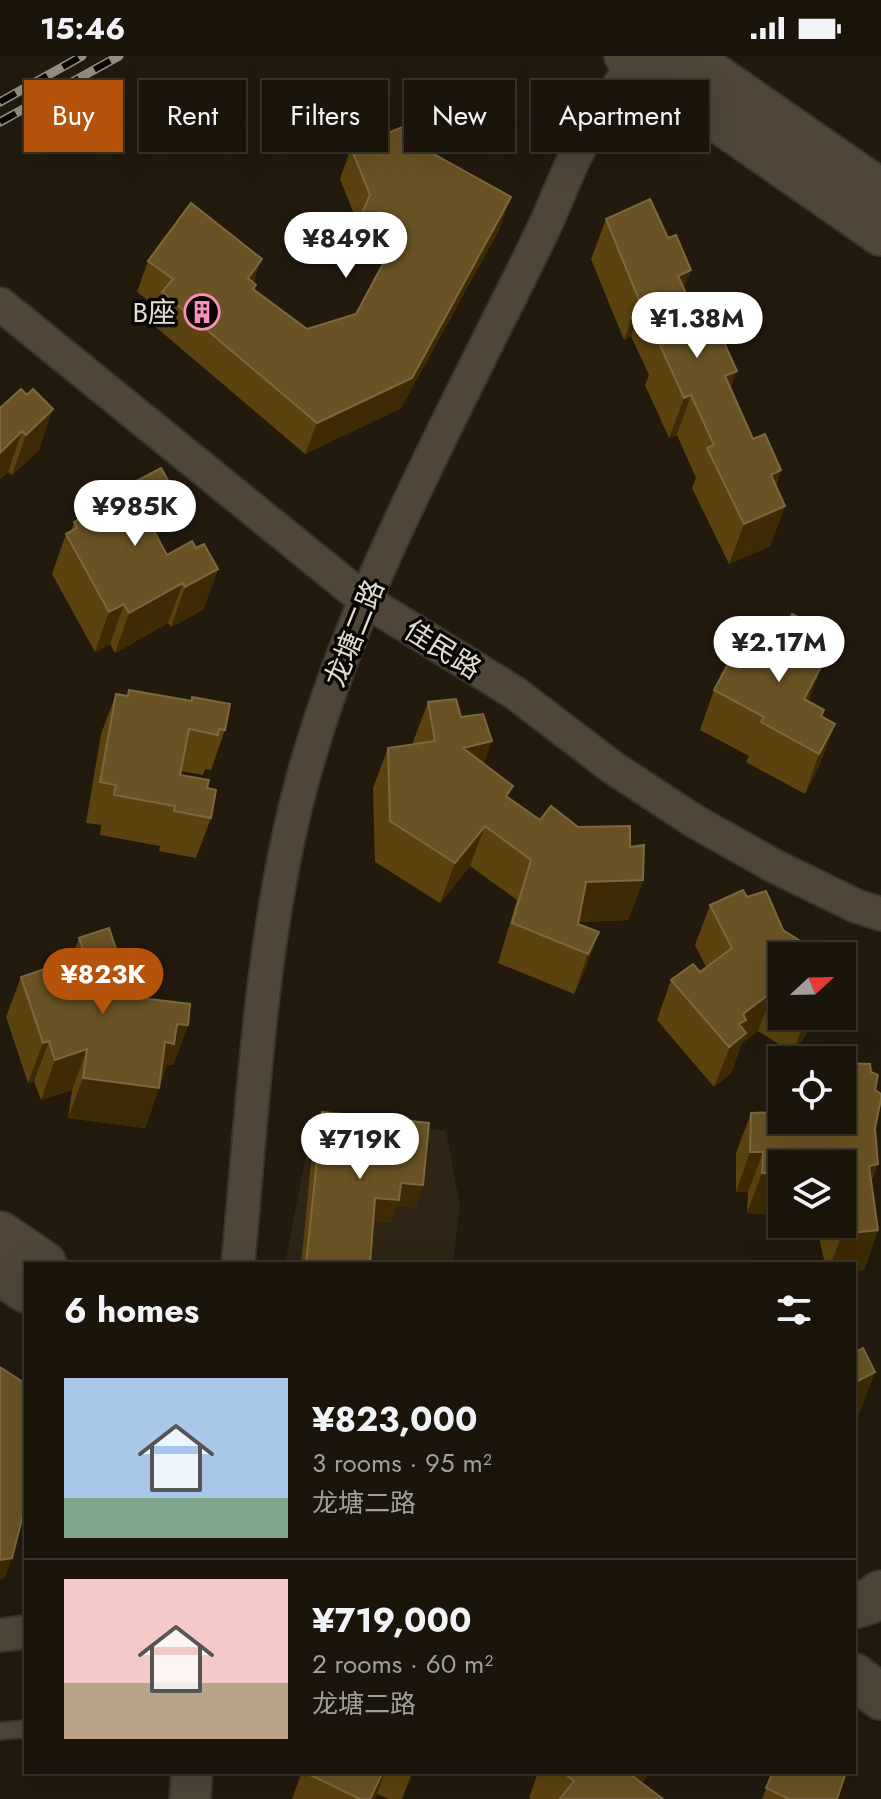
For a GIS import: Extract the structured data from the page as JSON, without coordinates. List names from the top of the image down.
{
  "streets": {
    "street": ["龙塘二路", "佳民路"]
  },
  "crossings": [
    ["龙塘二路", "佳民路"]
  ],
  "places": {
    "building": ["B座"]
  },
  "north": "right",
  "page": {
    "status": "15:46",
    "chip": [
      "Buy",
      "Rent",
      "Filters",
      "New",
      "Apartment"
    ],
    "price": [
      "¥849K",
      "¥1.38M",
      "¥985K",
      "¥2.17M",
      "¥823K",
      "¥719K"
    ],
    "heading": "6 homes",
    "list": [
      {
        "name": "¥823,000",
        "note": "3 rooms · 95 m² · 龙塘二路"
      },
      {
        "name": "¥719,000",
        "note": "2 rooms · 60 m² · 龙塘二路"
      }
    ]
  }
}
